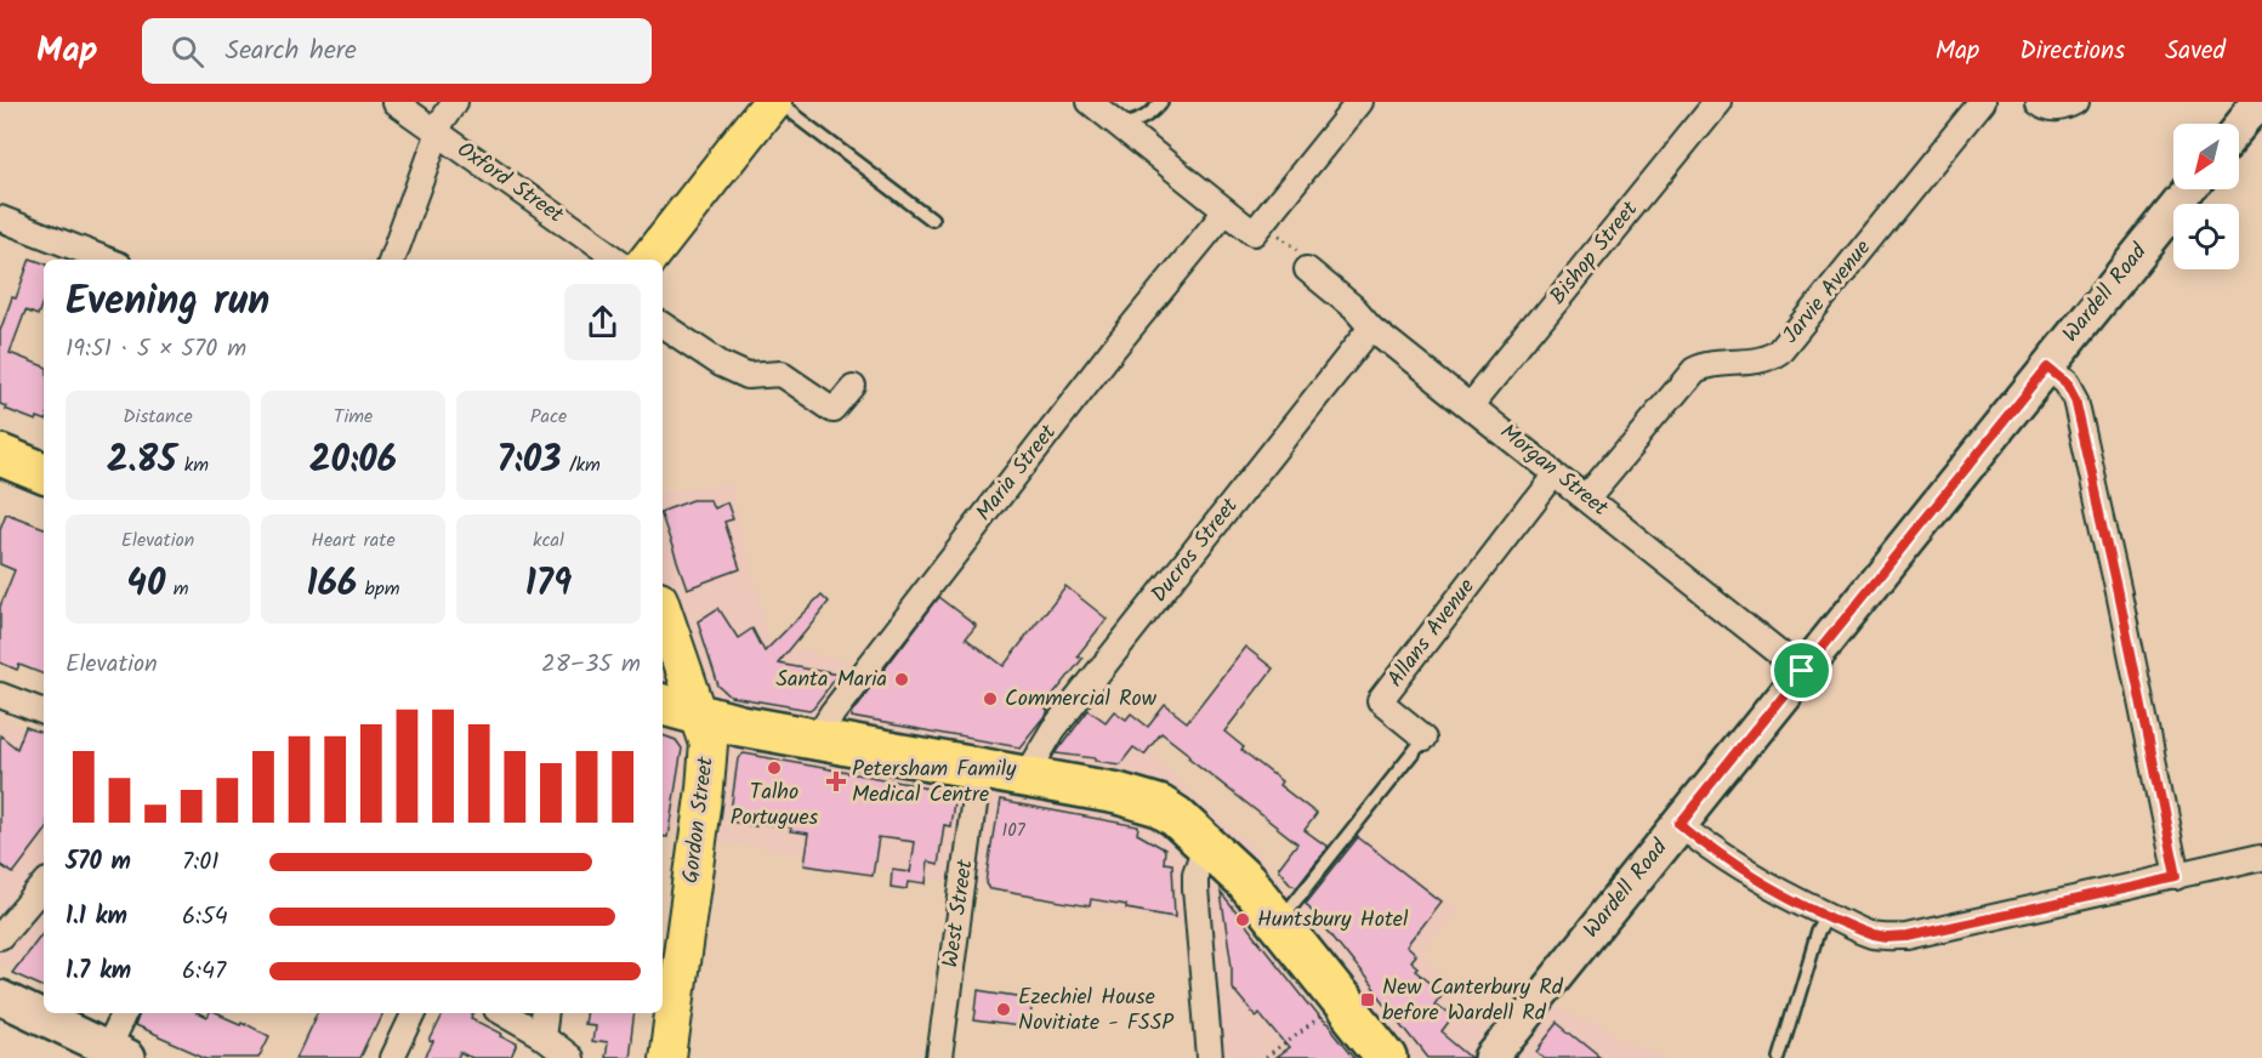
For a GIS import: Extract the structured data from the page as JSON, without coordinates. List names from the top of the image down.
{
  "streets": {
    "main road": ["Gordon Street"],
    "street": [
      "Oxford Street",
      "Bishop Street",
      "Jarvie Avenue",
      "Wardell Road",
      "Morgan Street",
      "Maria Street",
      "Ducros Street",
      "Allans Avenue",
      "West Street"
    ]
  },
  "crossings": [
    ["Bishop Street", "Morgan Street"],
    ["Jarvie Avenue", "Morgan Street"],
    ["Wardell Road", "Morgan Street"],
    ["Morgan Street", "Ducros Street"],
    ["Morgan Street", "Allans Avenue"]
  ],
  "places": {
    "other": [
      "Santa Maria",
      "Commercial Row",
      "Talho Portugues",
      "Huntsbury Hotel",
      "Ezechiel House Novitiate - FSSP"
    ],
    "health": ["Petersham Family Medical Centre"],
    "transit": ["New Canterbury Rd before Wardell Rd"]
  },
  "house_numbers": ["107"],
  "north": "bottom left",
  "page": {
    "header": "Map",
    "search": "Search here",
    "nav": ["Map", "Directions", "Saved"],
    "heading": ["Evening run", "19:51 · 5 × 570 m"],
    "stats": [
      ["Distance", "2.85 km"],
      ["Time", "20:06"],
      ["Pace", "7:03 /km"],
      ["Elevation", "40 m"],
      ["Heart rate", "166 bpm"],
      ["kcal", "179"]
    ],
    "chart": ["Elevation", "28–35 m"],
    "list": [
      {
        "name": "570 m",
        "note": "7:01"
      },
      {
        "name": "1.1 km",
        "note": "6:54"
      },
      {
        "name": "1.7 km",
        "note": "6:47"
      }
    ]
  }
}
